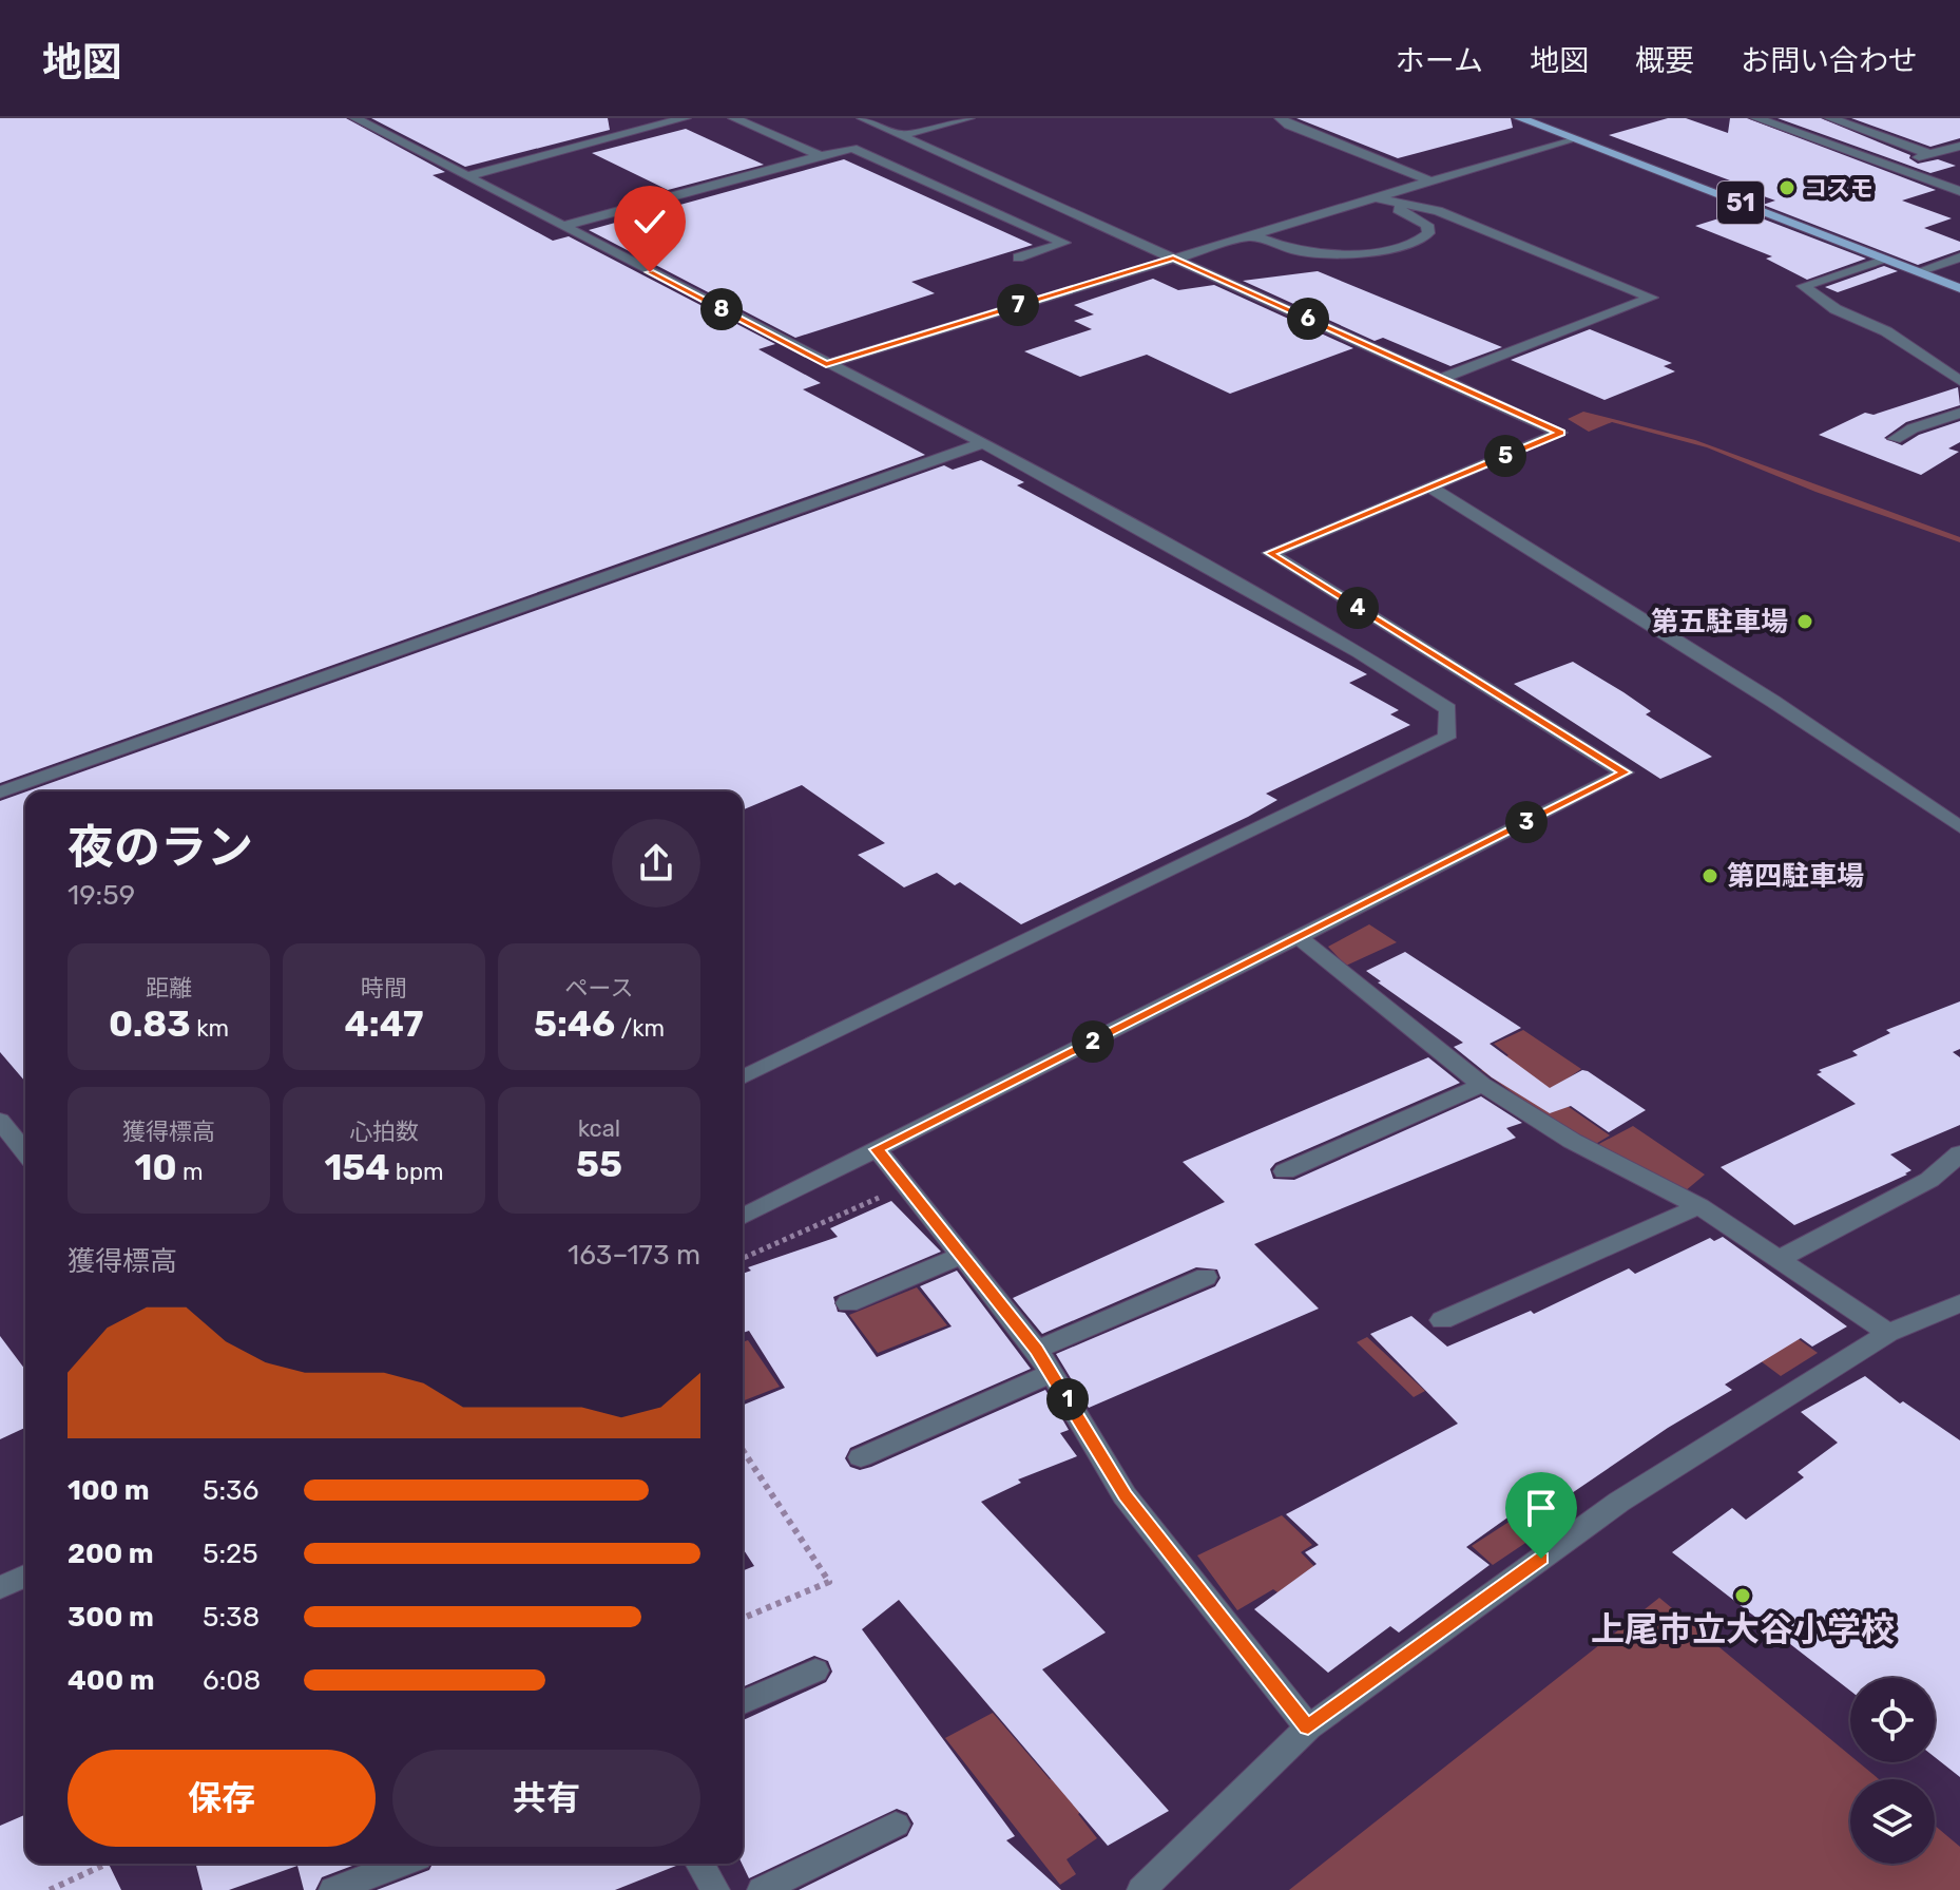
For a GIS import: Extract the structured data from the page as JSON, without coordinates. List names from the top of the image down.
{
  "streets": {
    "main road": ["51"]
  },
  "places": [
    "コスモ",
    "第五駐車場",
    "第四駐車場",
    "上尾市立大谷小学校"
  ],
  "page": {
    "header": "地図",
    "nav": [
      "ホーム",
      "地図",
      "概要",
      "お問い合わせ"
    ],
    "pins": [
      "7",
      "8",
      "6",
      "5",
      "4",
      "3",
      "2",
      "1"
    ],
    "heading": ["夜のラン", "19:59"],
    "stats": [
      ["距離", "0.83 km"],
      ["時間", "4:47"],
      ["ペース", "5:46 /km"],
      ["獲得標高", "10 m"],
      ["心拍数", "154 bpm"],
      ["kcal", "55"]
    ],
    "chart": ["獲得標高", "163–173 m"],
    "list": [
      {
        "name": "100 m",
        "note": "5:36"
      },
      {
        "name": "200 m",
        "note": "5:25"
      },
      {
        "name": "300 m",
        "note": "5:38"
      },
      {
        "name": "400 m",
        "note": "6:08"
      }
    ],
    "buttons": ["保存", "共有"]
  }
}
